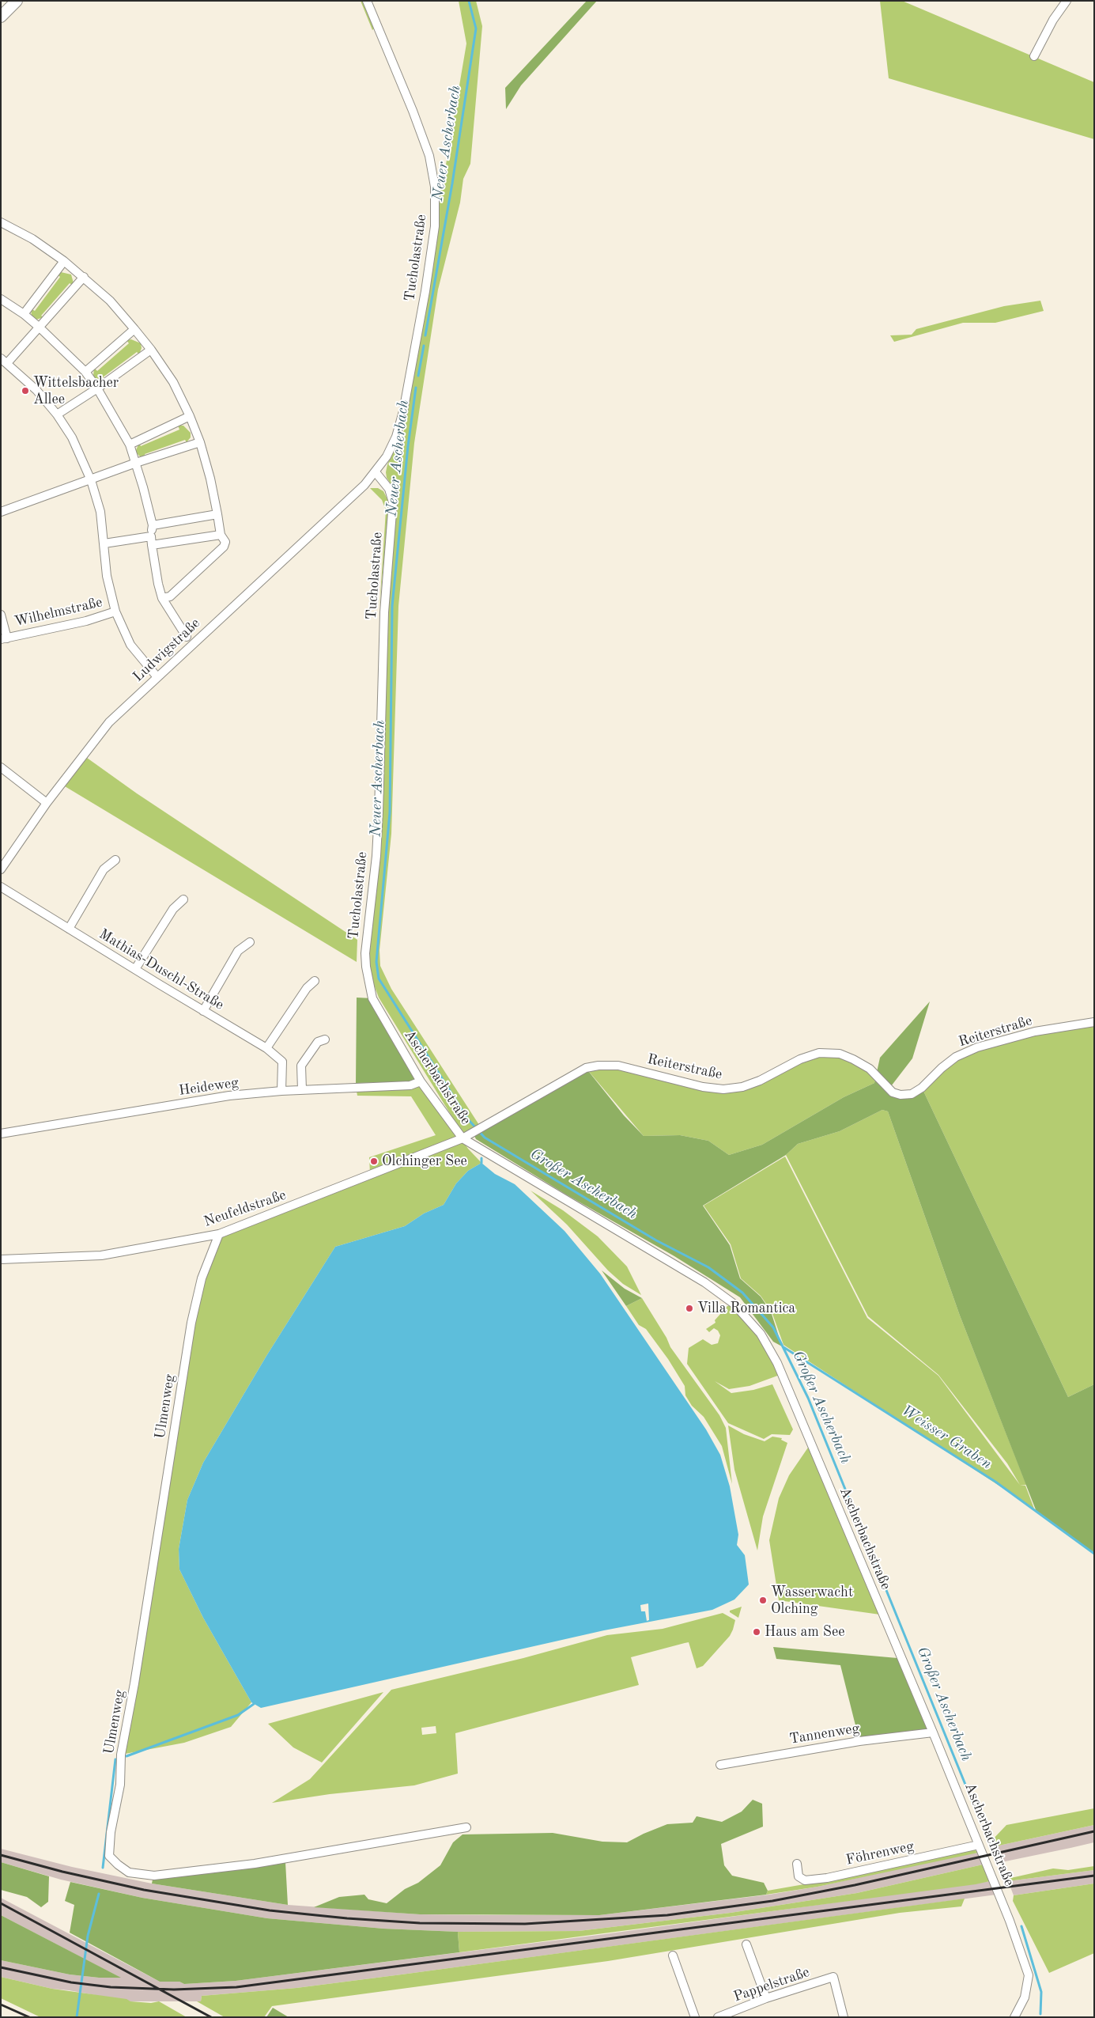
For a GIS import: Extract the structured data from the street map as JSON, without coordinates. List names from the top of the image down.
{
  "streets": {
    "street": [
      "Tucholastraße",
      "Wilhelmstraße",
      "Ludwigstraße",
      "Mathias-Duschl-Straße",
      "Reiterstraße",
      "Ascherbachstraße",
      "Heideweg",
      "Neufeldstraße",
      "Ulmenweg",
      "Tannenweg",
      "Föhrenweg",
      "Pappelstraße"
    ]
  },
  "crossings": [
    ["Tucholastraße", "Ludwigstraße"],
    ["Tucholastraße", "Ascherbachstraße"],
    ["Mathias-Duschl-Straße", "Heideweg"],
    ["Reiterstraße", "Ascherbachstraße"],
    ["Reiterstraße", "Neufeldstraße"],
    ["Ascherbachstraße", "Heideweg"],
    ["Ascherbachstraße", "Neufeldstraße"],
    ["Ascherbachstraße", "Tannenweg"],
    ["Ascherbachstraße", "Föhrenweg"],
    ["Neufeldstraße", "Ulmenweg"]
  ],
  "water": ["Neuer Ascherbach", "Großer Ascherbach", "Weisser Graben"],
  "places": [
    "Wittelsbacher Allee",
    "Olchinger See",
    "Villa Romantica",
    "Wasserwacht Olching",
    "Haus am See"
  ]
}
